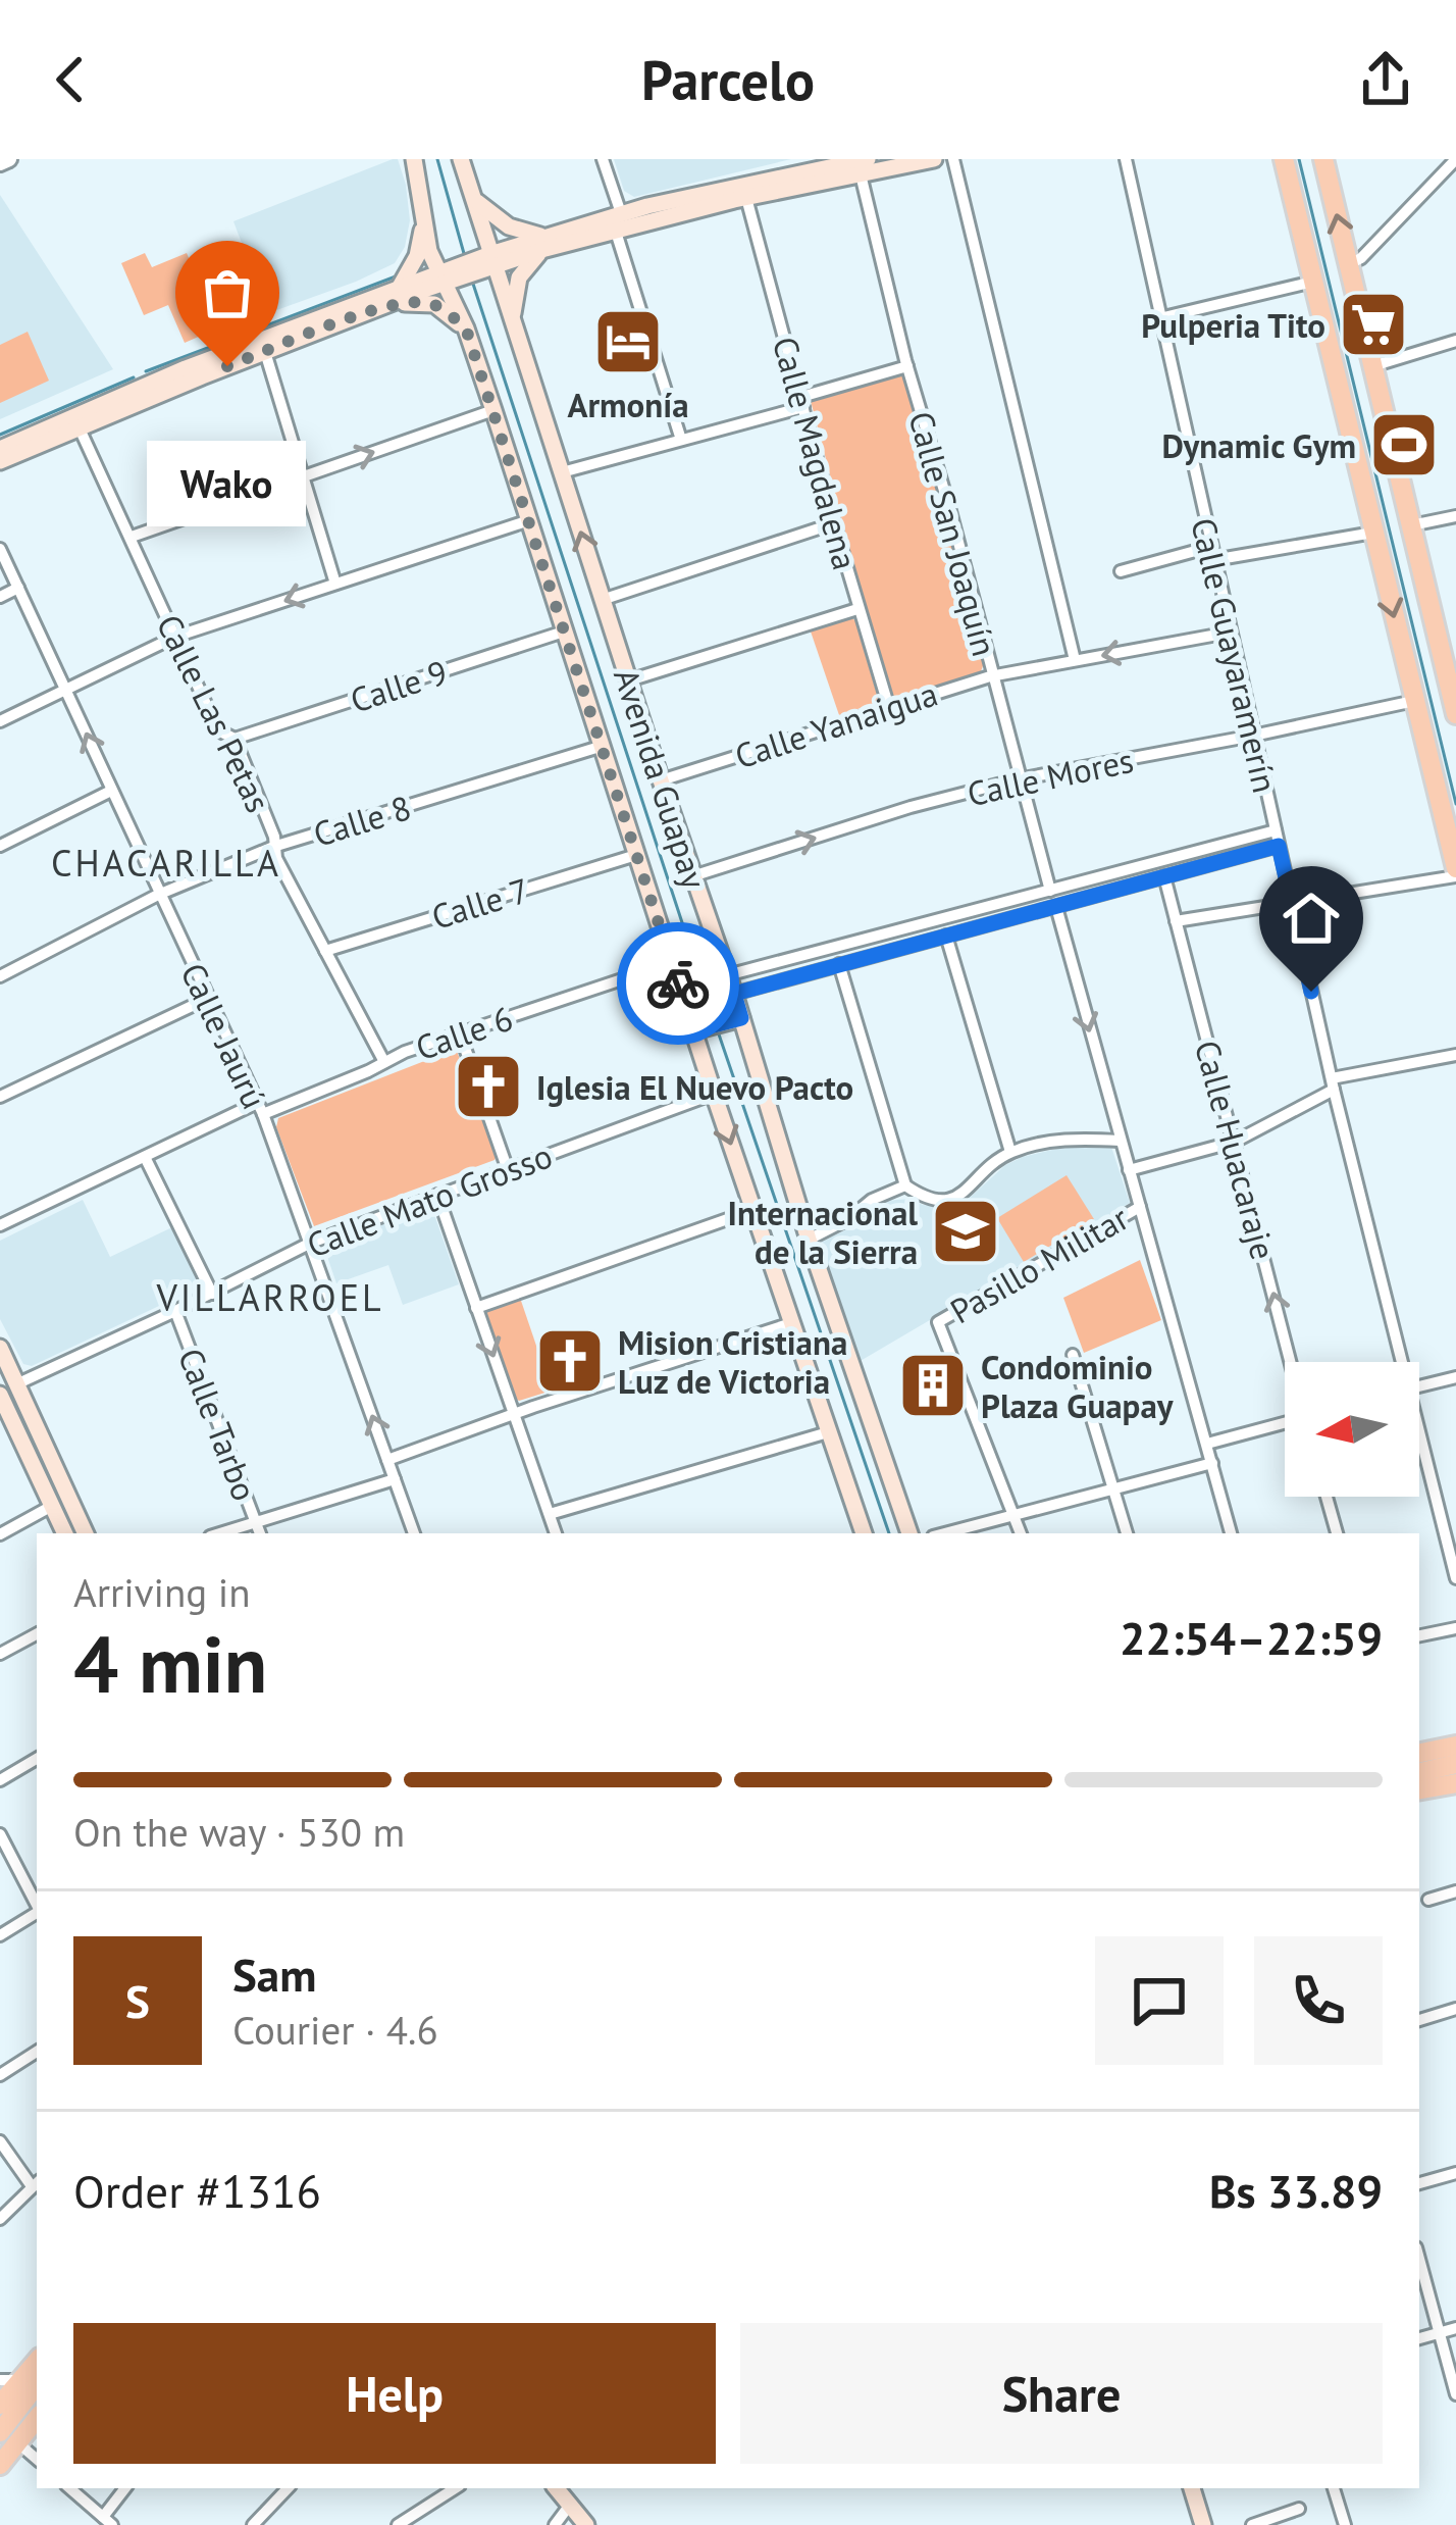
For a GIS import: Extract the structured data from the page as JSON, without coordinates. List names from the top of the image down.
{
  "streets": {
    "main road": ["Avenida Guapay"],
    "street": [
      "Calle Magdalena",
      "Calle San Joaquín",
      "Calle Guayaramerín",
      "Calle 9",
      "Calle Las Petas",
      "Calle Yanaigua",
      "Calle Mores",
      "Calle 8",
      "Calle 7",
      "Calle 6",
      "Calle Jaurú",
      "Calle Huacaraje",
      "Calle Mato Grosso",
      "Pasillo Militar",
      "Calle Tarbo"
    ]
  },
  "crossings": [
    ["Calle Magdalena", "Calle Yanaigua"],
    ["Calle San Joaquín", "Calle Yanaigua"],
    ["Calle San Joaquín", "Calle Mores"],
    ["Calle Guayaramerín", "Calle Yanaigua"],
    ["Calle Guayaramerín", "Calle Mores"],
    ["Calle 9", "Calle Las Petas"],
    ["Calle 9", "Avenida Guapay"],
    ["Calle Las Petas", "Calle 8"],
    ["Calle Las Petas", "Calle 7"],
    ["Calle Las Petas", "Calle 6"],
    ["Calle Yanaigua", "Avenida Guapay"],
    ["Calle Mores", "Avenida Guapay"],
    ["Avenida Guapay", "Calle 8"],
    ["Avenida Guapay", "Calle 7"],
    ["Avenida Guapay", "Calle 6"],
    ["Avenida Guapay", "Calle Mato Grosso"],
    ["Calle 8", "Calle Jaurú"],
    ["Calle 6", "Calle Jaurú"],
    ["Calle Jaurú", "Calle Mato Grosso"],
    ["Calle Mato Grosso", "Calle Tarbo"]
  ],
  "one_way": ["Calle Mores", "Calle Huacaraje"],
  "districts": ["CHACARILLA", "VILLARROEL"],
  "places": {
    "supermarket": ["Pulperia Tito"],
    "hotel": ["Armonía"],
    "other": ["Wako"],
    "sports": ["Dynamic Gym"],
    "church": ["Iglesia El Nuevo Pacto", "Mision Cristiana Luz de Victoria"],
    "school or university": ["Internacional de la Sierra"],
    "building": ["Condominio Plaza Guapay"]
  },
  "north": "left",
  "page": {
    "header": "Parcelo",
    "bubble": "Wako",
    "heading": ["4 min", "Arriving in", "22:54–22:59"],
    "panel": [
      "Sam",
      "Courier · 4.6",
      "Order #1316",
      "Bs 33.89"
    ],
    "bar": "On the way · 530 m",
    "round": "S",
    "buttons": ["Help", "Share"]
  }
}
